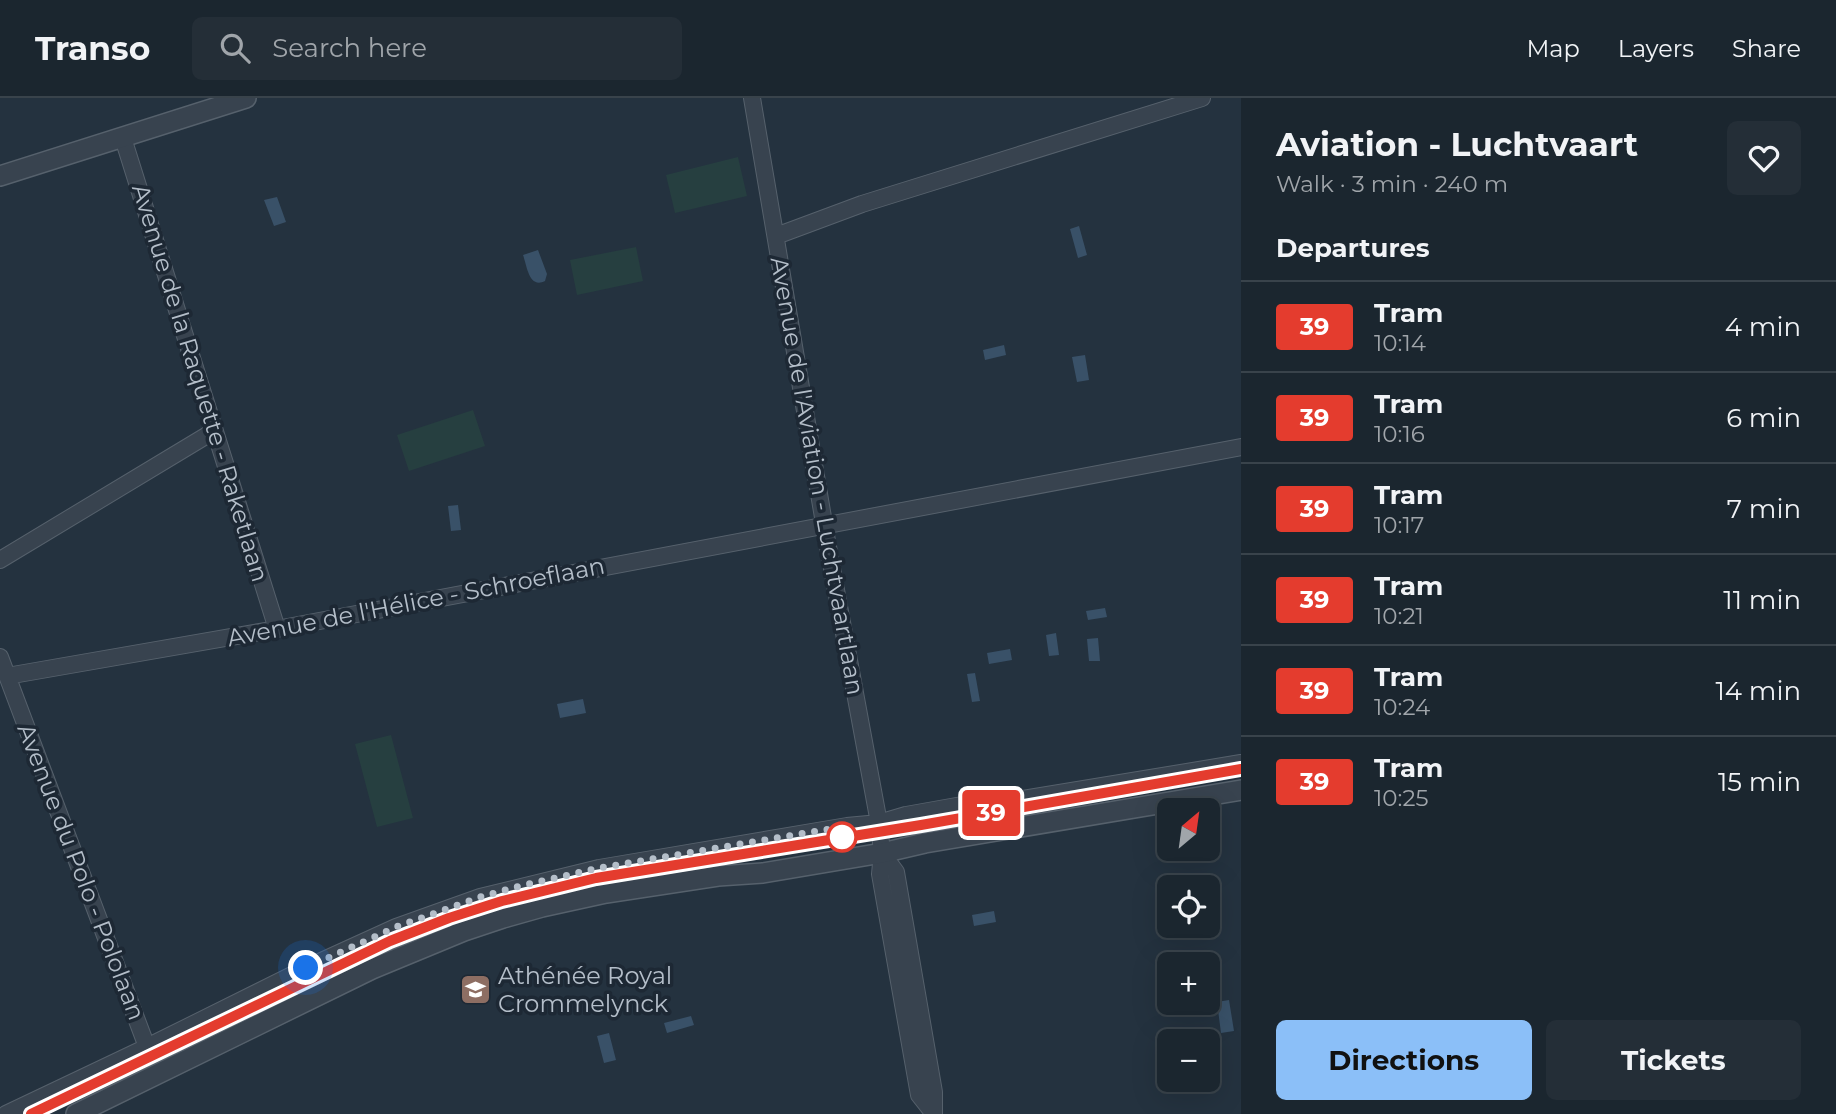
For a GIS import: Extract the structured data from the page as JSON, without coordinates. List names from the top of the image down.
{
  "streets": {
    "street": [
      "Avenue de la Raquette - Raketlaan",
      "Avenue de l'Aviation - Luchtvaartlaan",
      "Avenue de l'Hélice - Schroeflaan",
      "Avenue du Polo - Pololaan"
    ]
  },
  "crossings": [
    ["Avenue de la Raquette - Raketlaan", "Avenue de l'Hélice - Schroeflaan"],
    ["Avenue de l'Aviation - Luchtvaartlaan", "Avenue de l'Hélice - Schroeflaan"],
    ["Avenue de l'Hélice - Schroeflaan", "Avenue du Polo - Pololaan"]
  ],
  "places": {
    "school or university": ["Athénée Royal Crommelynck"]
  },
  "lines": ["tram line 39"],
  "north": "top right",
  "page": {
    "header": "Transo",
    "search": "Search here",
    "nav": ["Map", "Layers", "Share"],
    "on_map": "39",
    "heading": [
      ["Aviation - Luchtvaart", "Walk · 3 min · 240 m"],
      "Departures"
    ],
    "list": [
      {
        "mark": "39",
        "name": "Tram",
        "note": "10:14",
        "value": "4 min"
      },
      {
        "mark": "39",
        "name": "Tram",
        "note": "10:16",
        "value": "6 min"
      },
      {
        "mark": "39",
        "name": "Tram",
        "note": "10:17",
        "value": "7 min"
      },
      {
        "mark": "39",
        "name": "Tram",
        "note": "10:21",
        "value": "11 min"
      },
      {
        "mark": "39",
        "name": "Tram",
        "note": "10:24",
        "value": "14 min"
      },
      {
        "mark": "39",
        "name": "Tram",
        "note": "10:25",
        "value": "15 min"
      }
    ],
    "map_buttons": ["+", "−"],
    "buttons": ["Directions", "Tickets"]
  }
}
